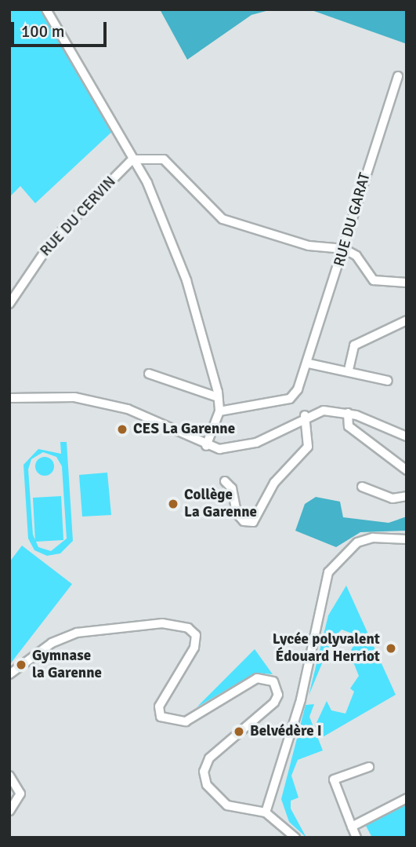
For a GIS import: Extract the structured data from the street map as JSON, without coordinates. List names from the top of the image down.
{
  "streets": {
    "street": ["RUE DU CERVIN", "RUE DU GARAT"]
  },
  "places": [
    "CES La Garenne",
    "Collège La Garenne",
    "Lycée polyvalent Édouard Herriot",
    "Gymnase la Garenne",
    "Belvédère I"
  ],
  "scale_bar": "100 m"
}
